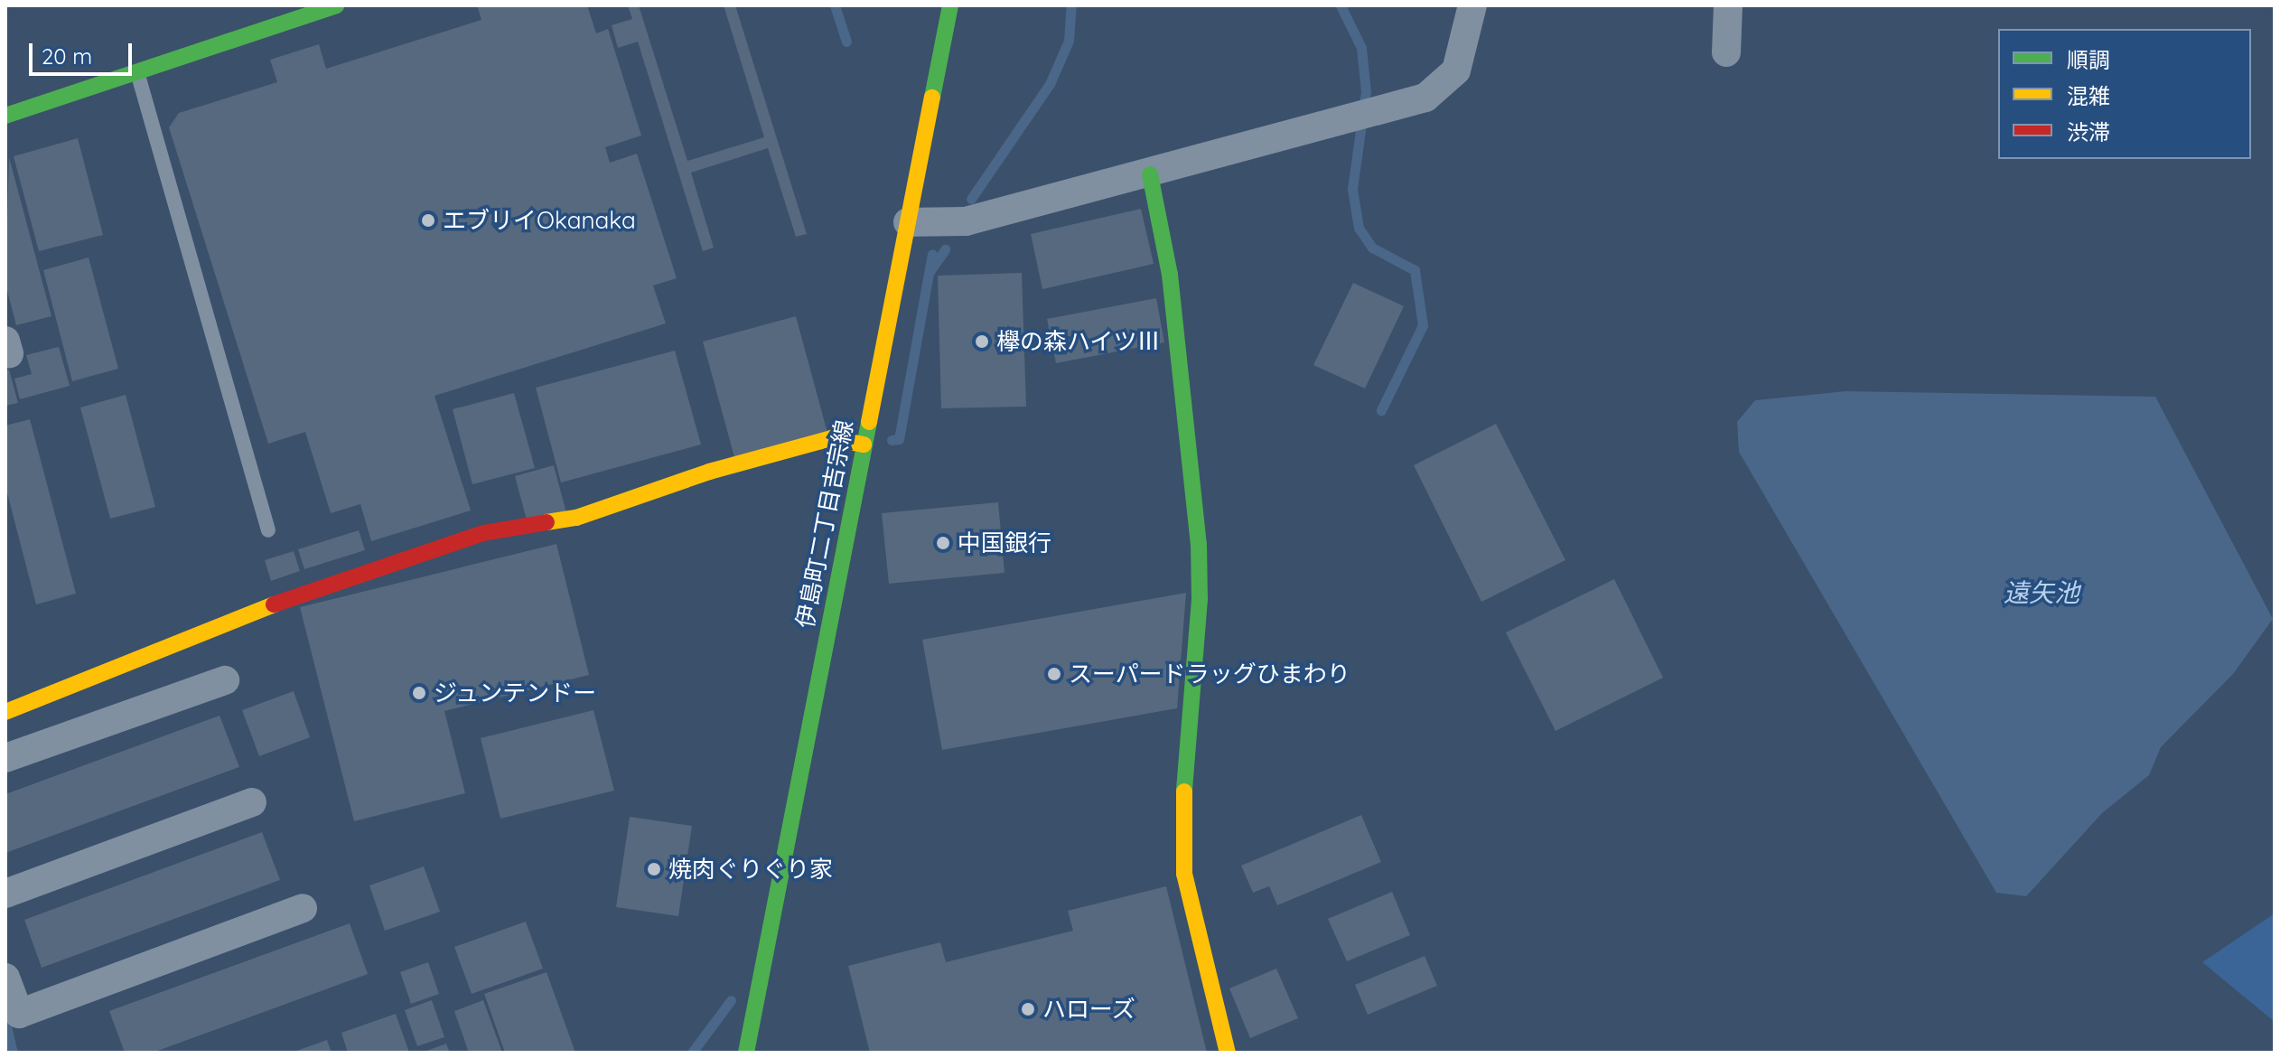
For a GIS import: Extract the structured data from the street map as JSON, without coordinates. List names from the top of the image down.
{
  "streets": {
    "street": ["伊島町二丁目吉宗線"]
  },
  "water": ["遠矢池"],
  "places": [
    "エブリイOkanaka",
    "欅の森ハイツⅢ",
    "中国銀行",
    "スーパードラッグひまわり",
    "ジュンテンドー",
    "焼肉ぐりぐり家",
    "ハローズ"
  ],
  "legend": ["順調", "混雑", "渋滞"],
  "scale_bar": "20 m"
}
